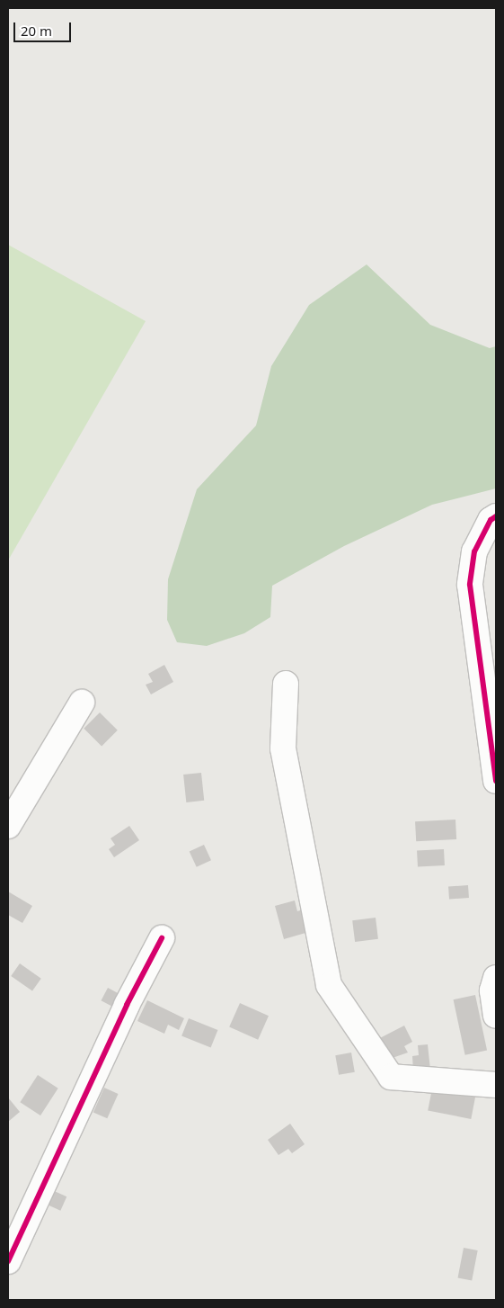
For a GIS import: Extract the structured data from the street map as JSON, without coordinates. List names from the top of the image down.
{
  "scale_bar": "20 m"
}
